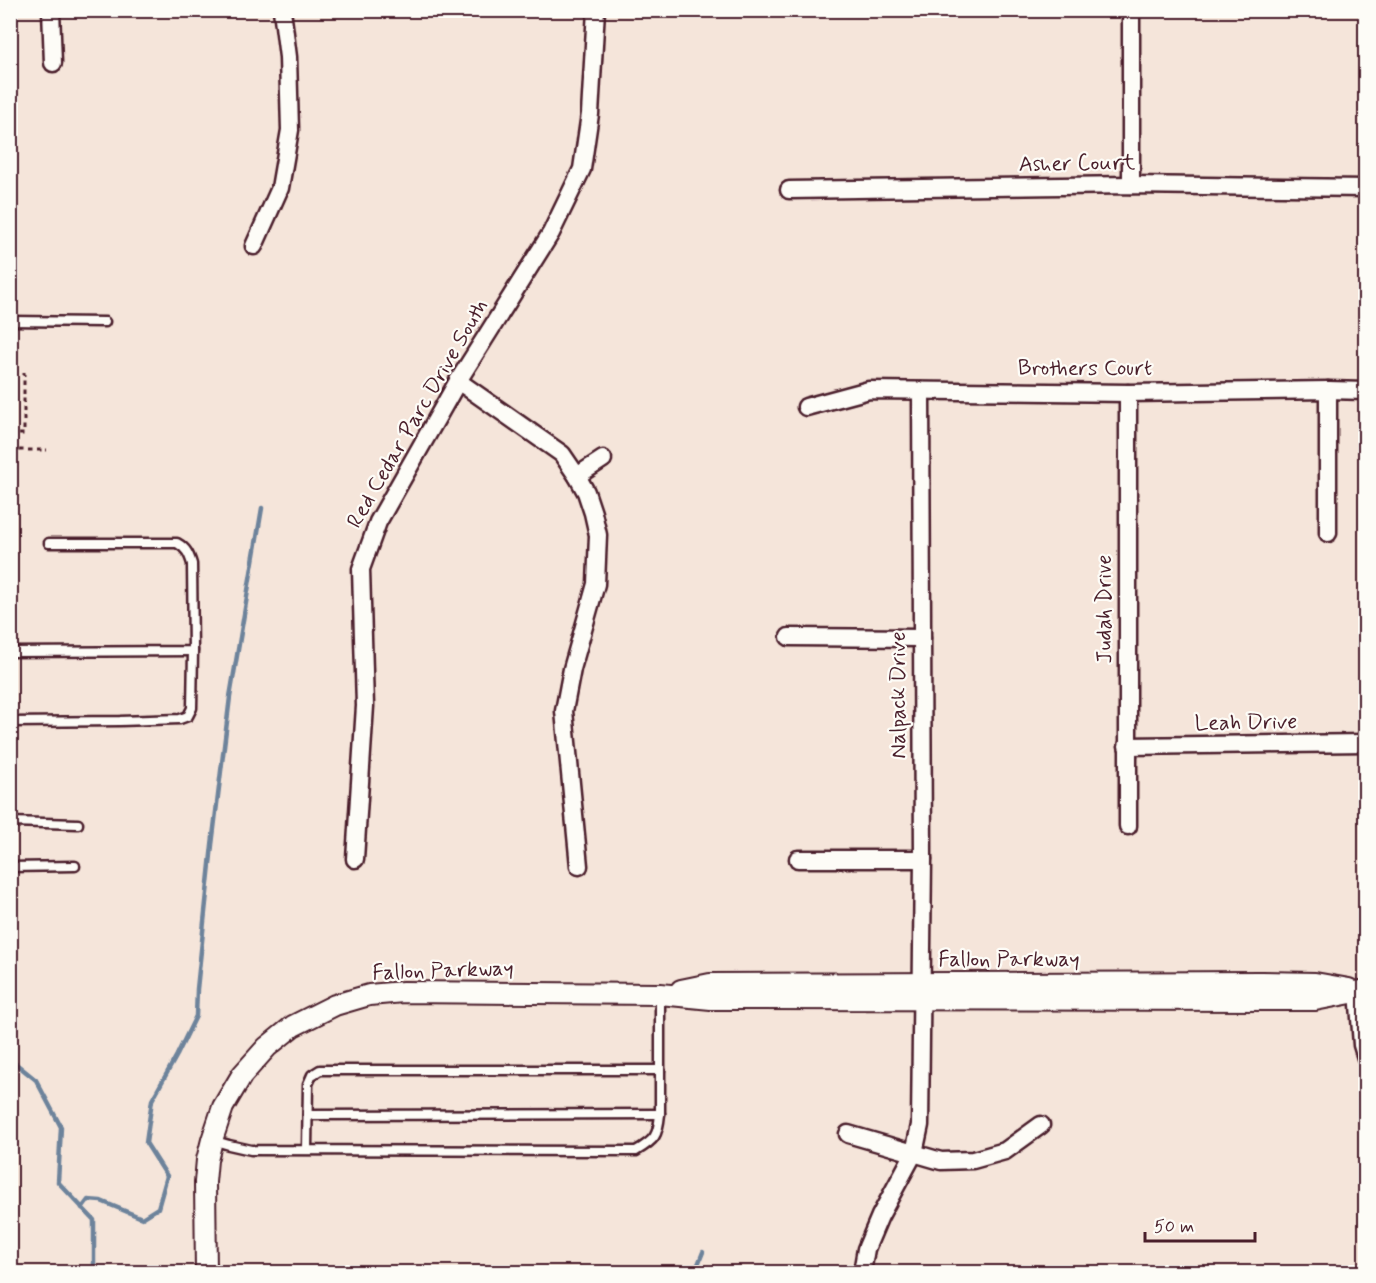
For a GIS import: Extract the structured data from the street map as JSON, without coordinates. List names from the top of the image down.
{
  "streets": {
    "street": [
      "Asher Court",
      "Brothers Court",
      "Red Cedar Parc Drive South",
      "Judah Drive",
      "Nalpack Drive",
      "Leah Drive",
      "Fallon Parkway"
    ]
  },
  "crossings": [
    ["Brothers Court", "Judah Drive"],
    ["Brothers Court", "Nalpack Drive"],
    ["Judah Drive", "Leah Drive"],
    ["Nalpack Drive", "Fallon Parkway"]
  ],
  "scale_bar": "50 m"
}
